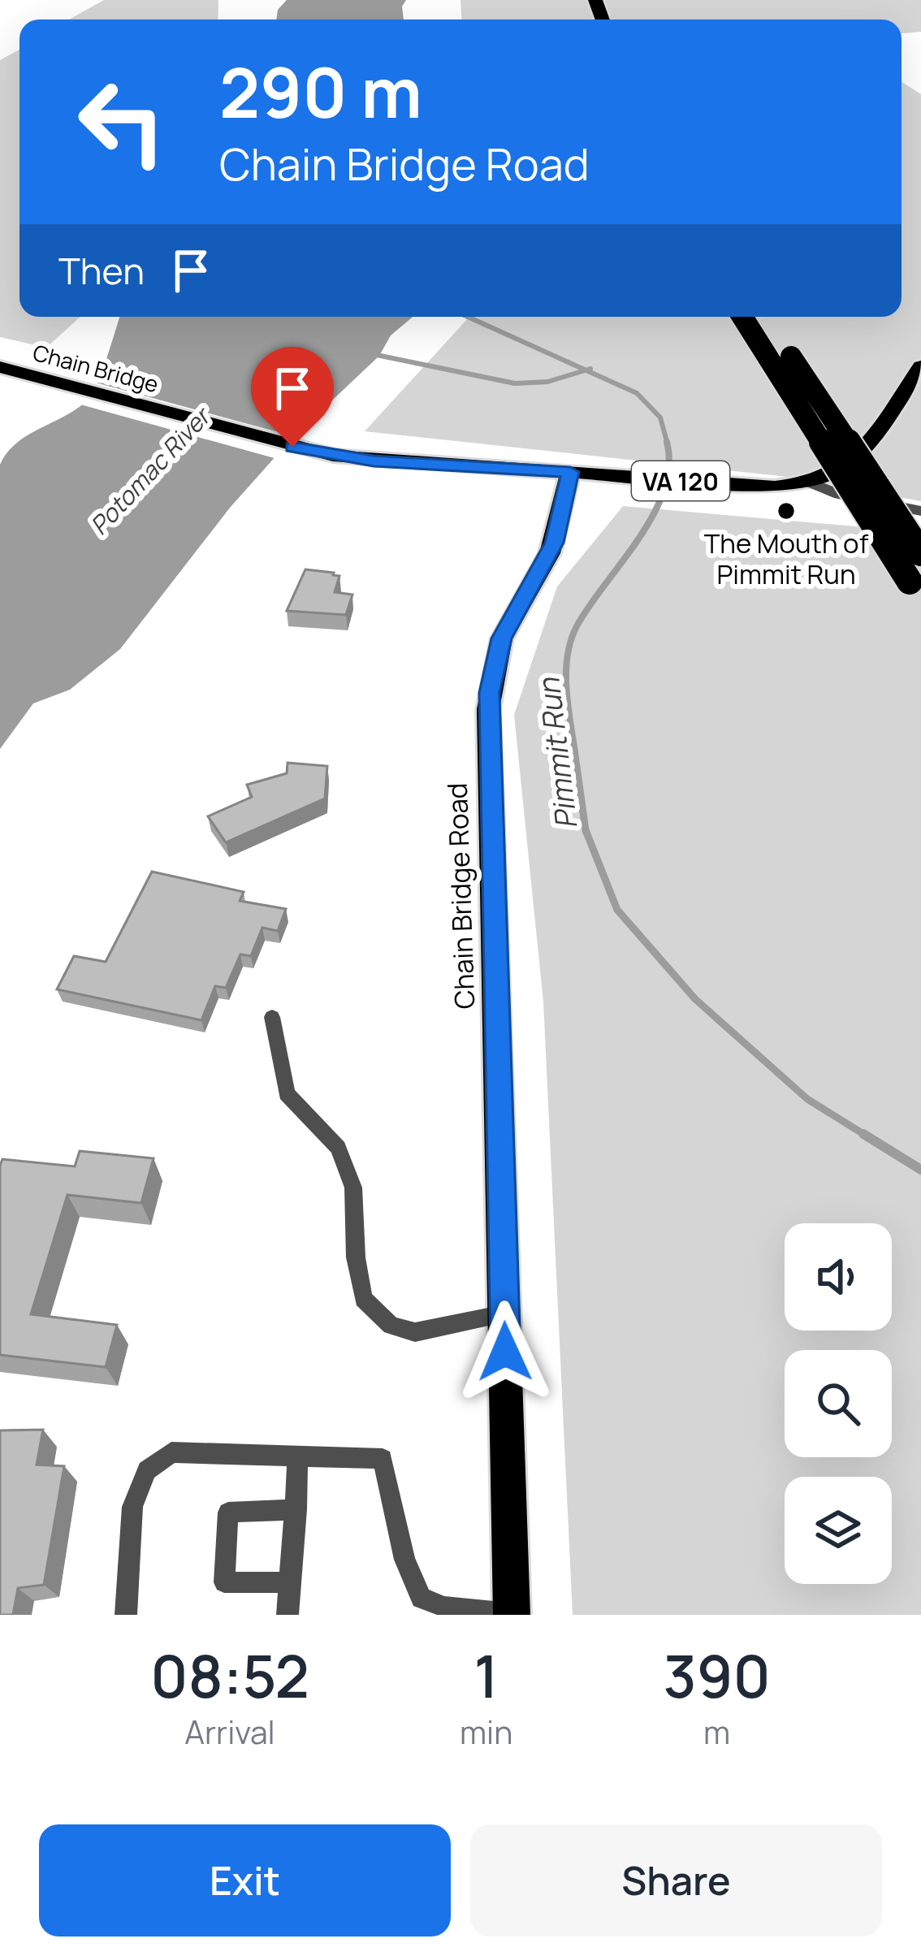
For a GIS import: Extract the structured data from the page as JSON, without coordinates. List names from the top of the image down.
{
  "streets": {
    "main road": ["Chain Bridge", "VA 120", "Chain Bridge Road"]
  },
  "crossings": [
    ["Chain Bridge", "VA 120"],
    ["Chain Bridge", "Chain Bridge Road"],
    ["VA 120", "Chain Bridge Road"]
  ],
  "water": ["Potomac River", "Pimmit Run"],
  "places": ["The Mouth of Pimmit Run"],
  "page": {
    "turn": ["290 m", "Chain Bridge Road"],
    "then": "Then",
    "eta": [
      "08:52",
      "Arrival",
      "1",
      "min",
      "390",
      "m"
    ],
    "buttons": ["Exit", "Share"]
  }
}
